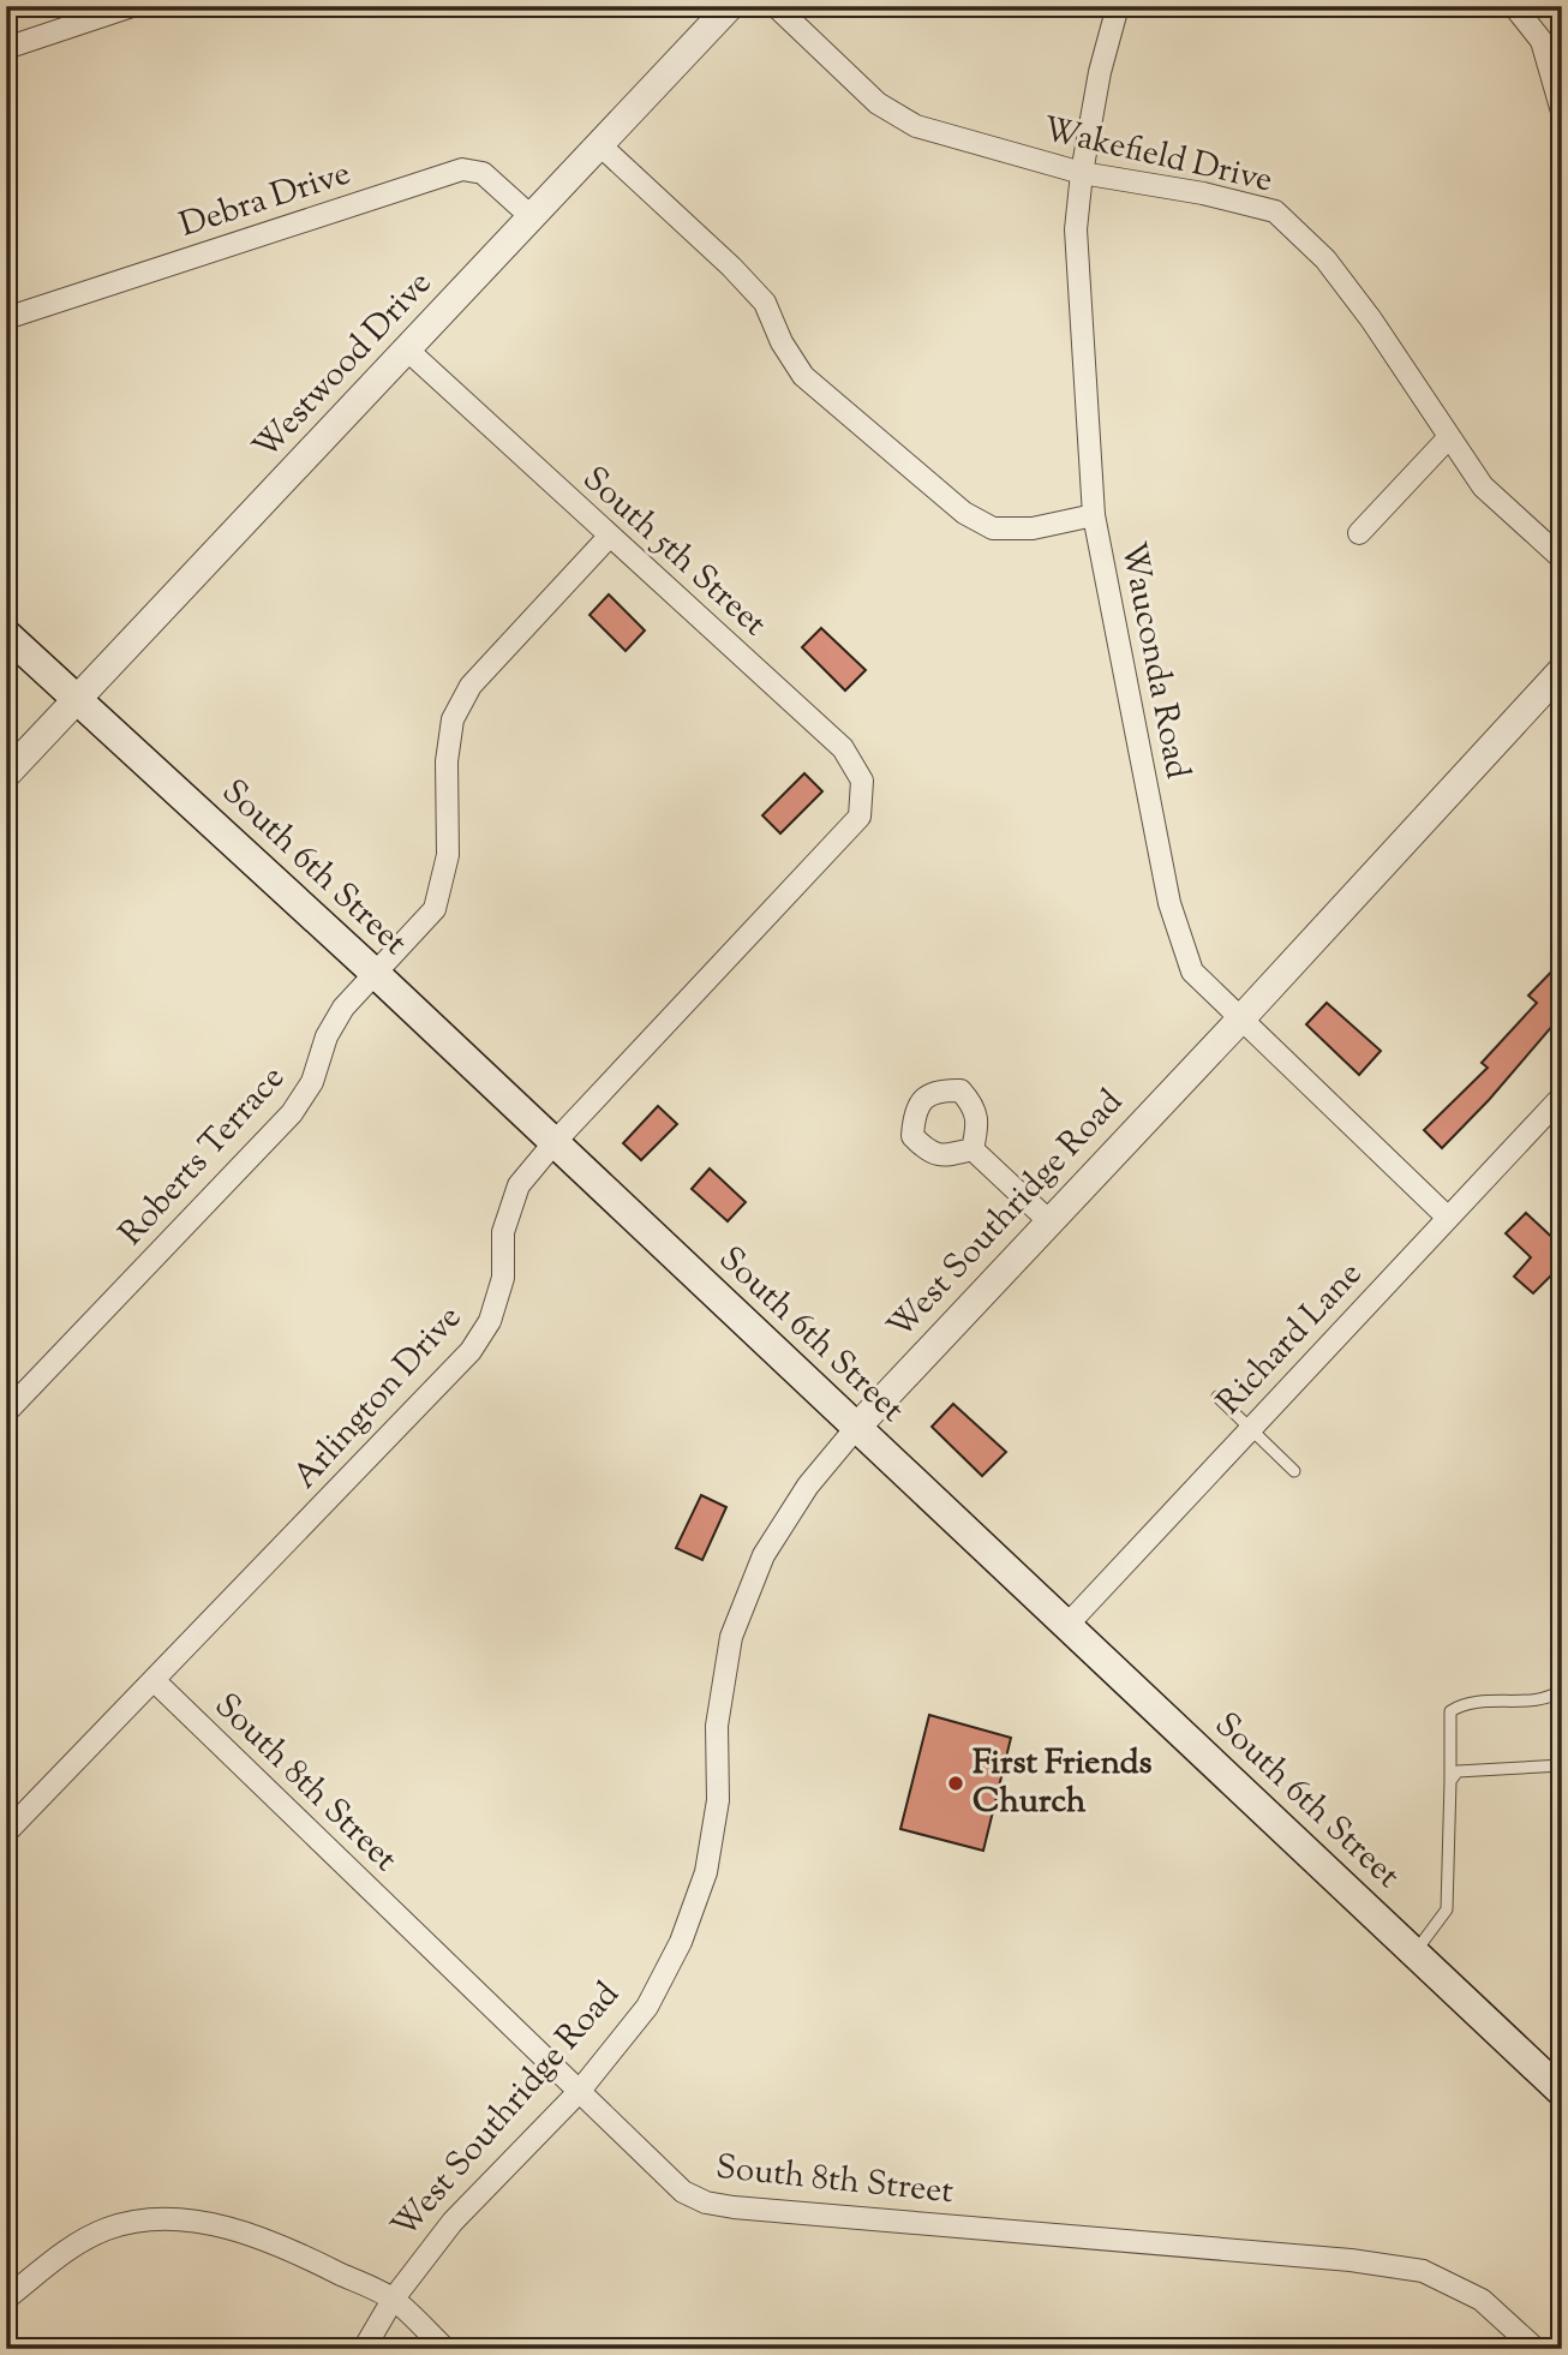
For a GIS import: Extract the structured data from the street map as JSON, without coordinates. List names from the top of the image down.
{
  "streets": {
    "main road": ["South 6th Street"],
    "street": [
      "Wakefield Drive",
      "Debra Drive",
      "Westwood Drive",
      "South 5th Street",
      "Wauconda Road",
      "Roberts Terrace",
      "West Southridge Road",
      "Richard Lane",
      "Arlington Drive",
      "South 8th Street"
    ]
  },
  "crossings": [
    ["Wakefield Drive", "Wauconda Road"],
    ["Debra Drive", "Westwood Drive"],
    ["Westwood Drive", "South 5th Street"],
    ["Westwood Drive", "South 6th Street"],
    ["South 5th Street", "Roberts Terrace"],
    ["South 5th Street", "Arlington Drive"],
    ["Wauconda Road", "West Southridge Road"],
    ["Wauconda Road", "Richard Lane"],
    ["South 6th Street", "Roberts Terrace"],
    ["South 6th Street", "West Southridge Road"],
    ["South 6th Street", "Richard Lane"],
    ["South 6th Street", "Arlington Drive"],
    ["West Southridge Road", "South 8th Street"],
    ["Arlington Drive", "South 8th Street"]
  ],
  "places": ["First Friends Church"]
}
